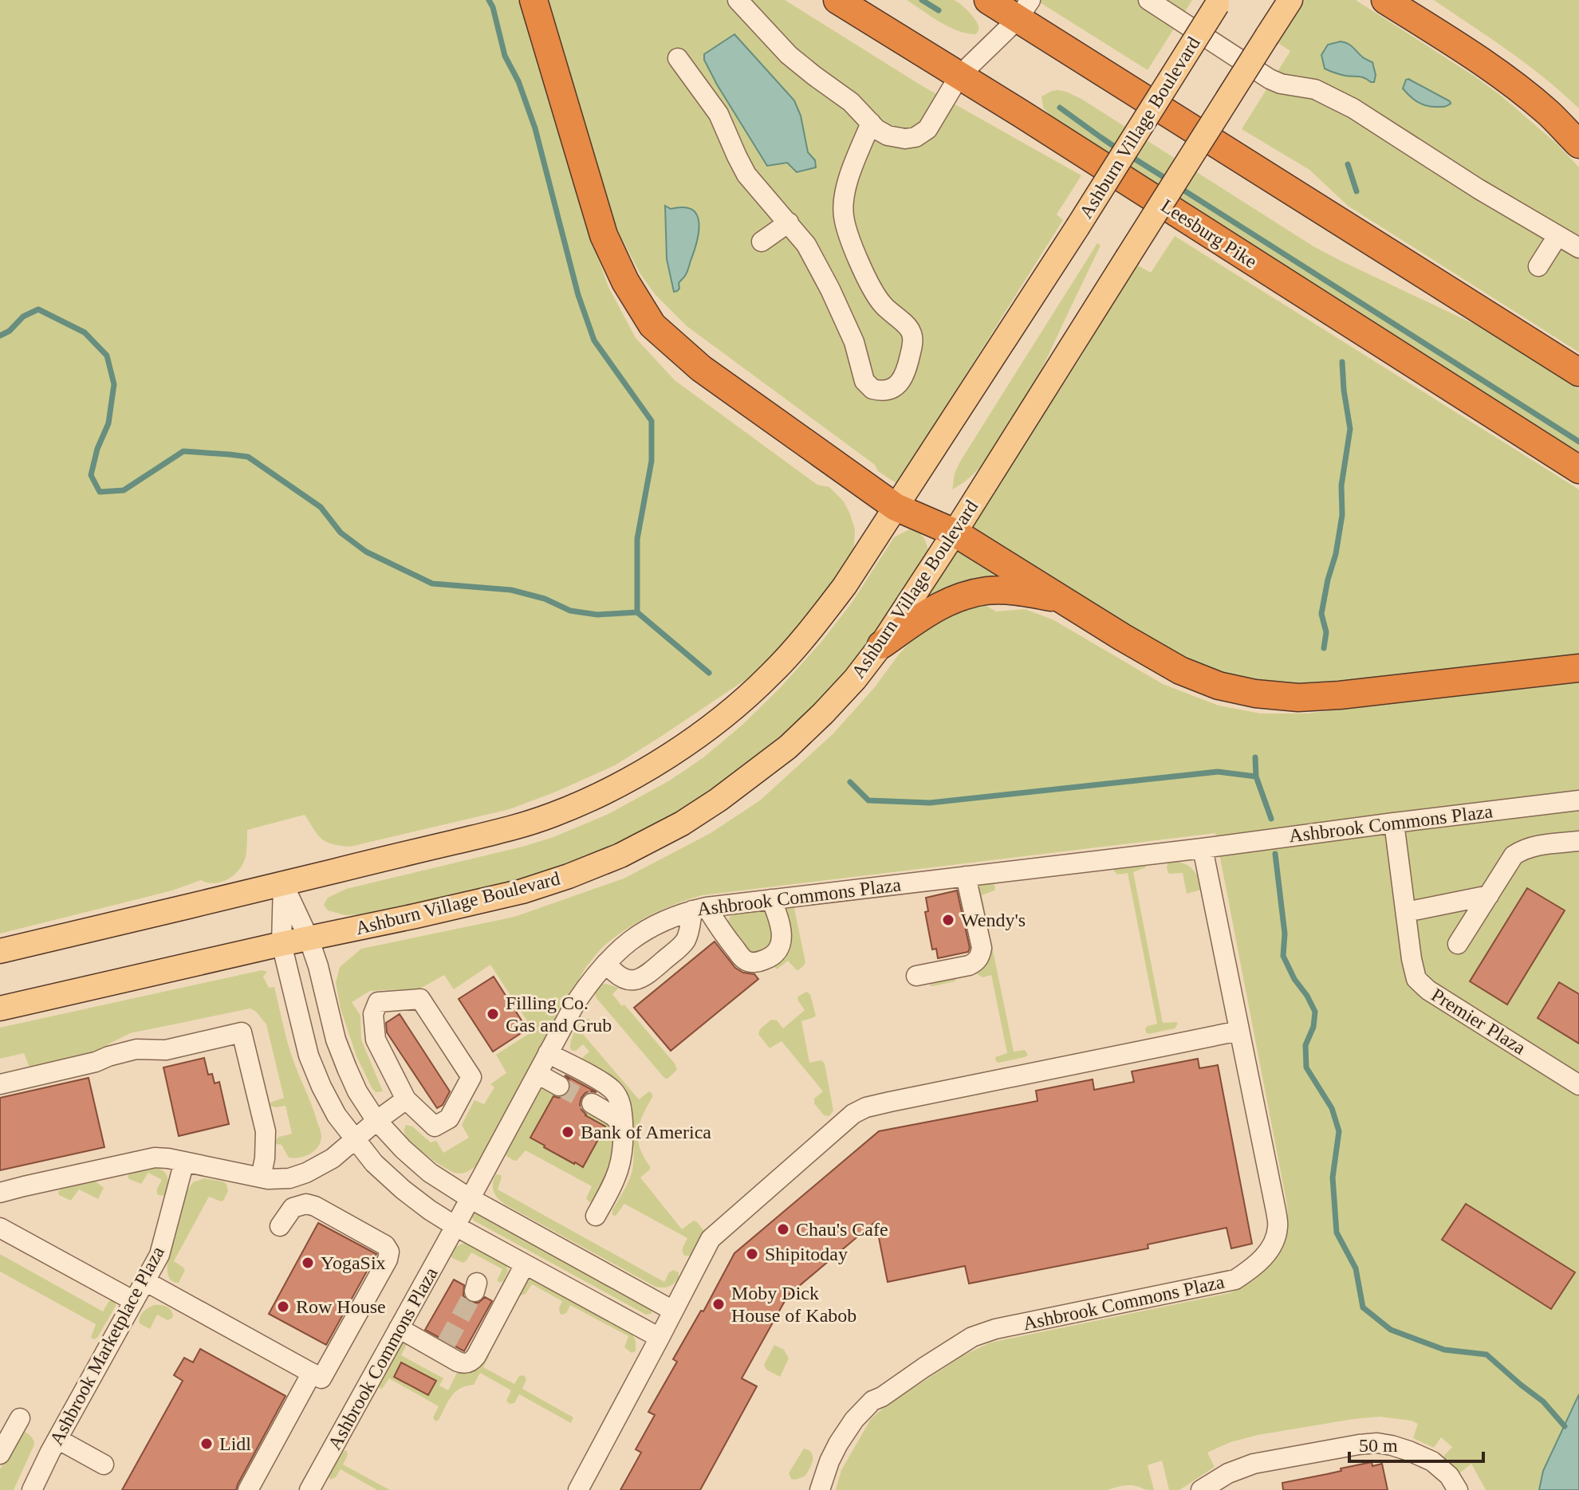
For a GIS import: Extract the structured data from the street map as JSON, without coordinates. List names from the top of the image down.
{
  "streets": {
    "highway": ["Leesburg Pike"],
    "main road": ["Ashburn Village Boulevard"],
    "street": ["Ashbrook Commons Plaza", "Premier Plaza", "Ashbrook Marketplace Plaza"]
  },
  "crossings": [
    ["Ashbrook Commons Plaza", "Premier Plaza"]
  ],
  "places": [
    "Wendy's",
    "Filling Co. Gas and Grub",
    "Bank of America",
    "Chau's Cafe",
    "Shipitoday",
    "YogaSix",
    "Moby Dick House of Kabob",
    "Row House",
    "Lidl"
  ],
  "scale_bar": "50 m"
}
